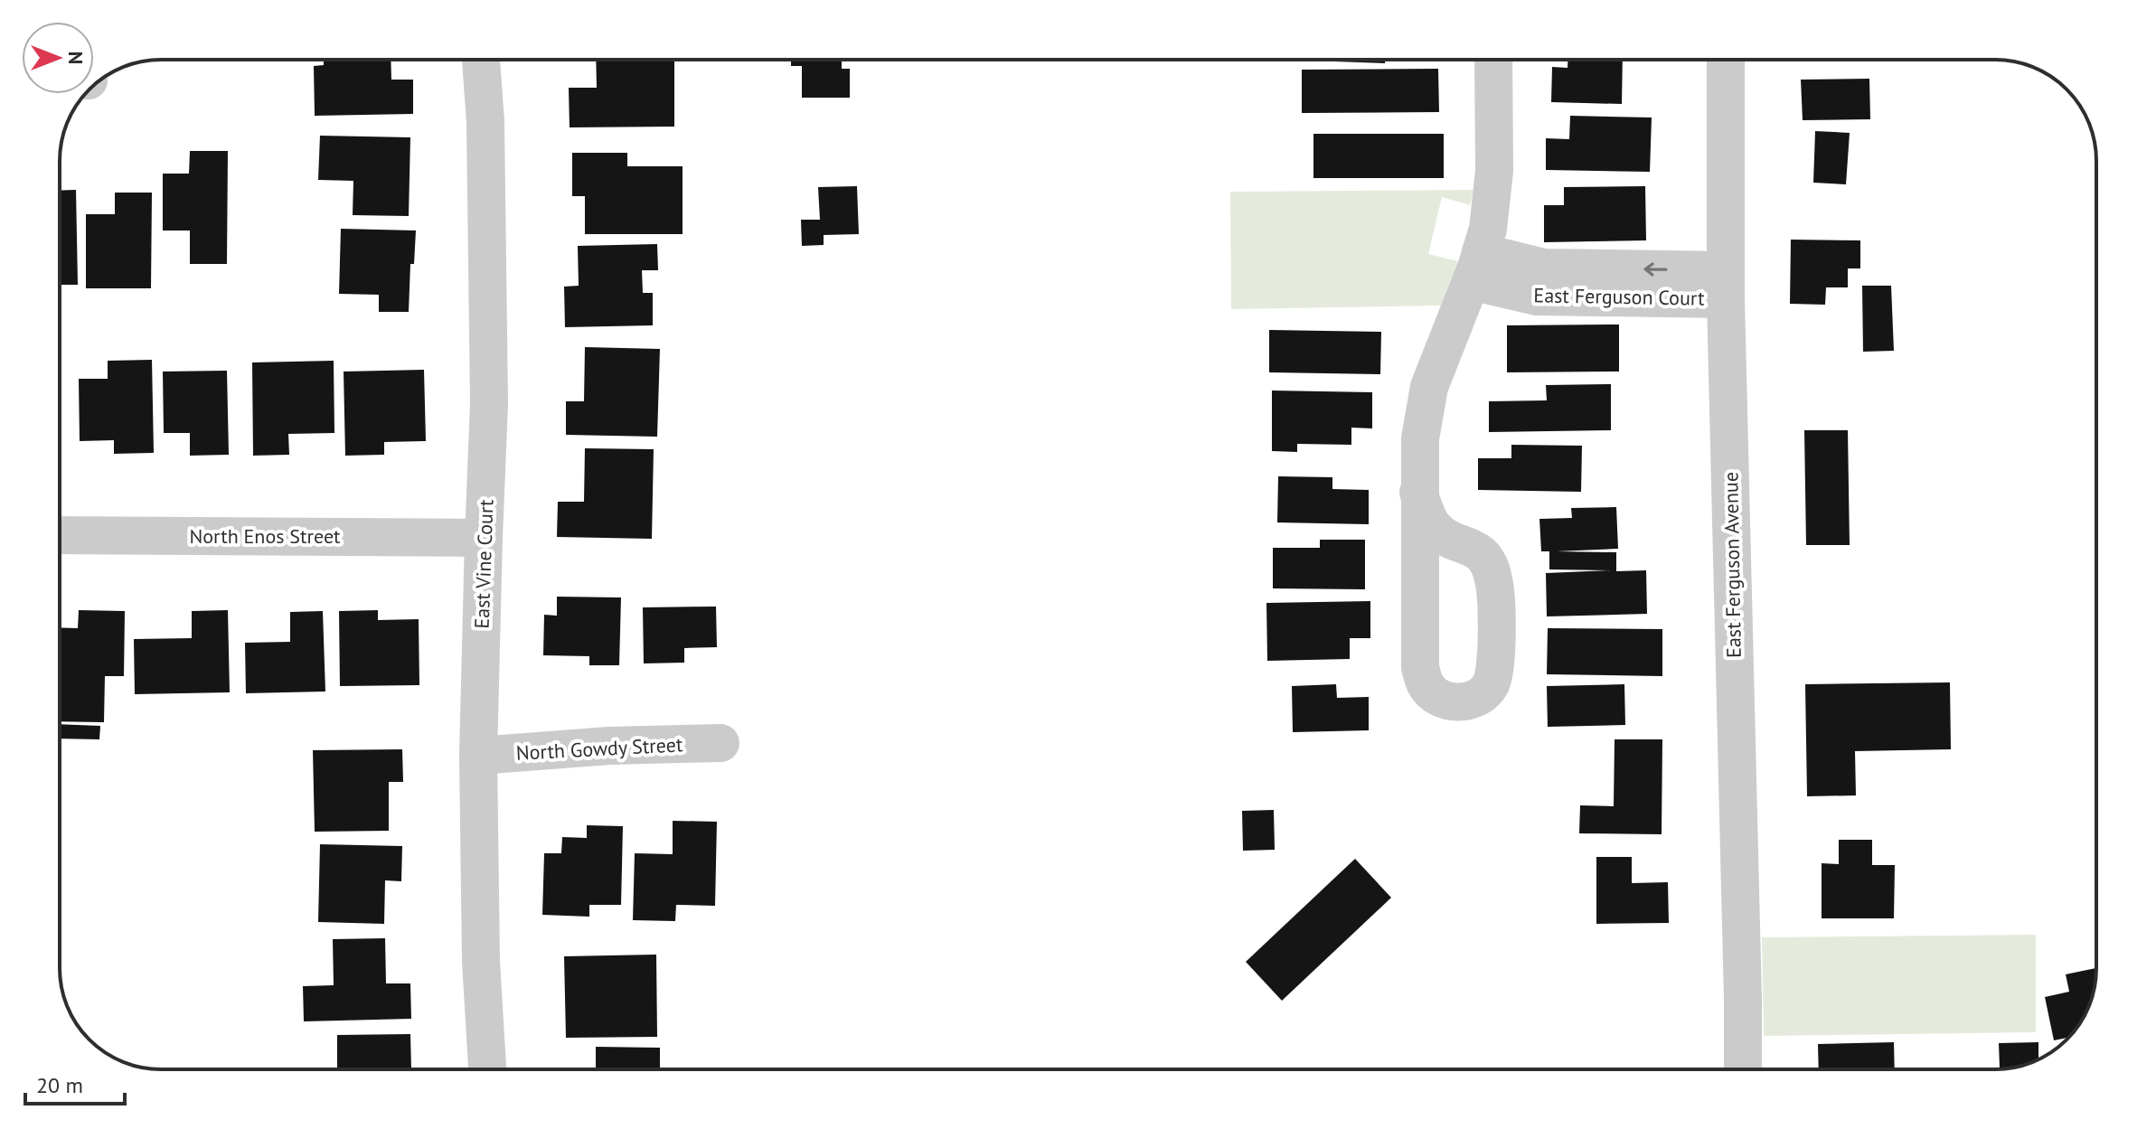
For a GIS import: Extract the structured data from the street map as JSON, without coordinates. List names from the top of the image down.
{
  "streets": {
    "street": [
      "East Ferguson Court",
      "North Enos Street",
      "East Vine Court",
      "East Ferguson Avenue",
      "North Gowdy Street"
    ]
  },
  "crossings": [
    ["East Ferguson Court", "East Ferguson Avenue"],
    ["North Enos Street", "East Vine Court"],
    ["East Vine Court", "North Gowdy Street"]
  ],
  "scale_bar": "20 m",
  "north": "right"
}
